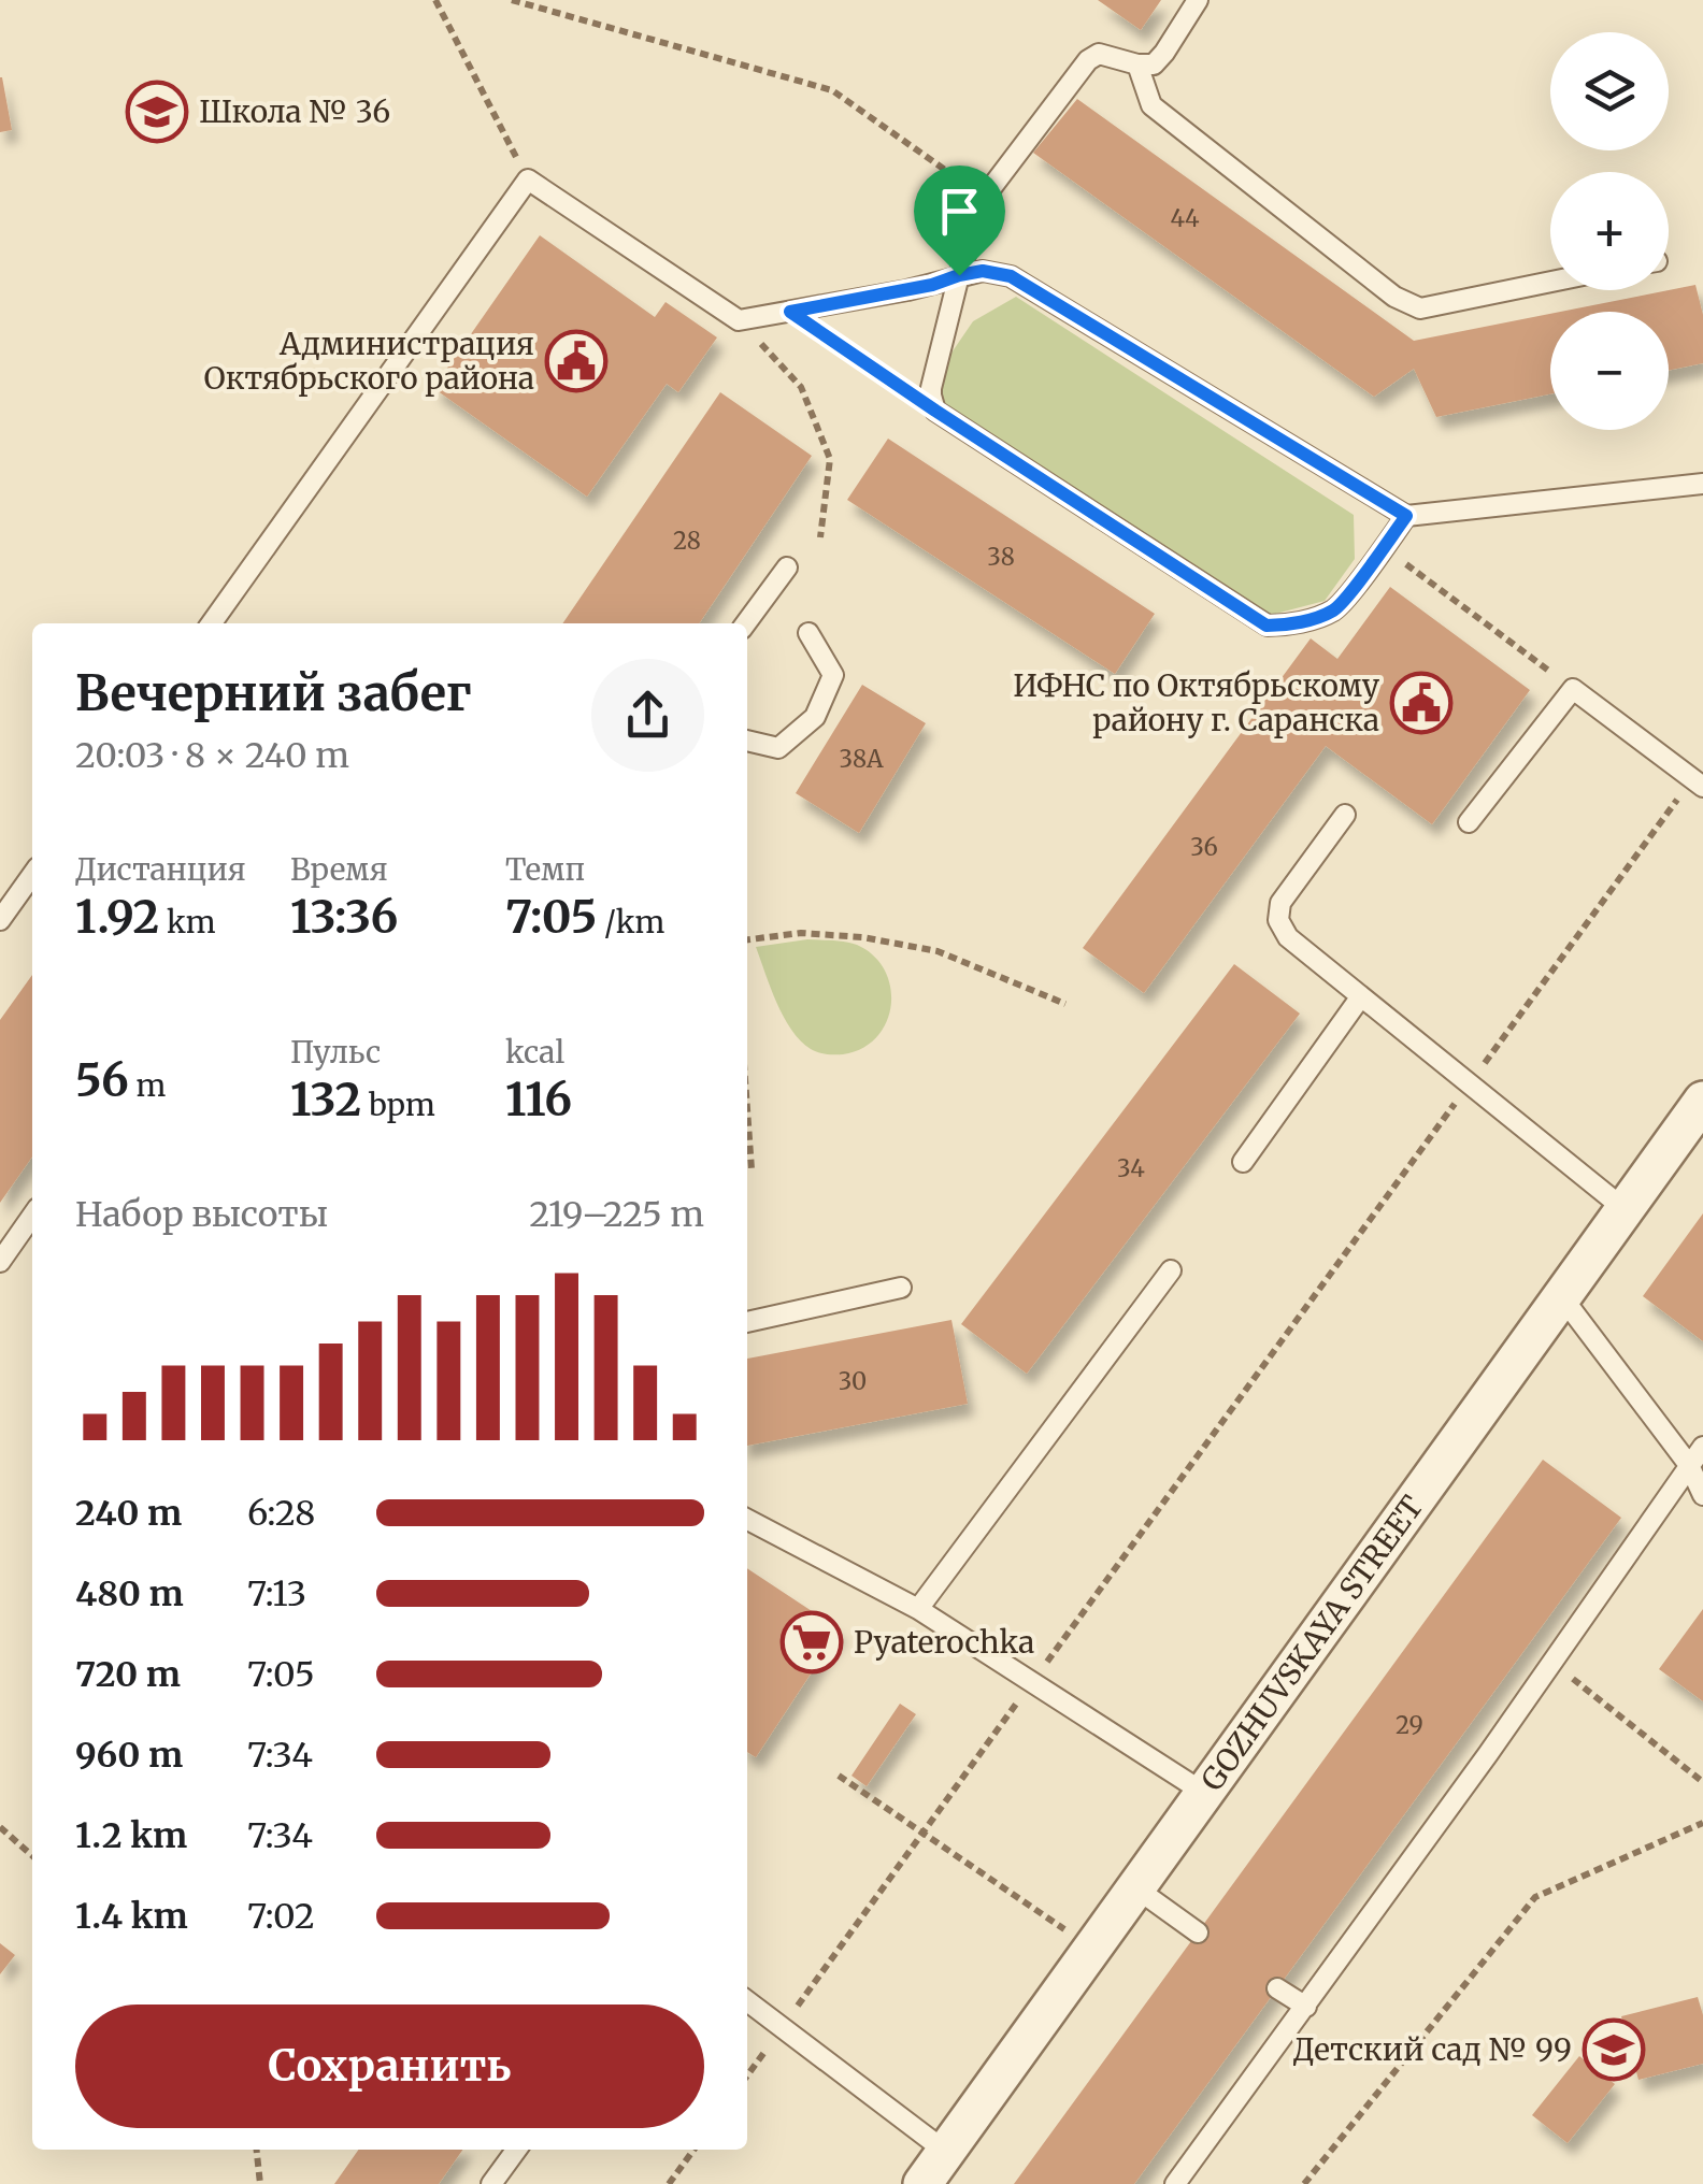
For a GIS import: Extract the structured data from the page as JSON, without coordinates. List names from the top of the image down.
{
  "streets": {
    "street": ["GOZHUVSKAYA STREET"]
  },
  "places": {
    "school or university": ["Школа № 36", "Детский сад № 99"],
    "public building": ["Администрация Октябрьского района", "ИФНС по Октябрьскому району г. Саранска"],
    "supermarket": ["Pyaterochka"]
  },
  "house_numbers": [
    "44",
    "28",
    "38",
    "38А",
    "36",
    "34",
    "30",
    "29"
  ],
  "page": {
    "map_buttons": ["+", "−"],
    "heading": ["Вечерний забег", "20:03 · 8 × 240 m"],
    "stats": [
      ["Дистанция", "1.92 km"],
      ["Время", "13:36"],
      ["Темп", "7:05 /km"],
      ["56 m"],
      ["Пульс", "132 bpm"],
      ["kcal", "116"]
    ],
    "chart": ["Набор высоты", "219–225 m"],
    "list": [
      {
        "name": "240 m",
        "note": "6:28"
      },
      {
        "name": "480 m",
        "note": "7:13"
      },
      {
        "name": "720 m",
        "note": "7:05"
      },
      {
        "name": "960 m",
        "note": "7:34"
      },
      {
        "name": "1.2 km",
        "note": "7:34"
      },
      {
        "name": "1.4 km",
        "note": "7:02"
      }
    ],
    "buttons": "Сохранить"
  }
}
